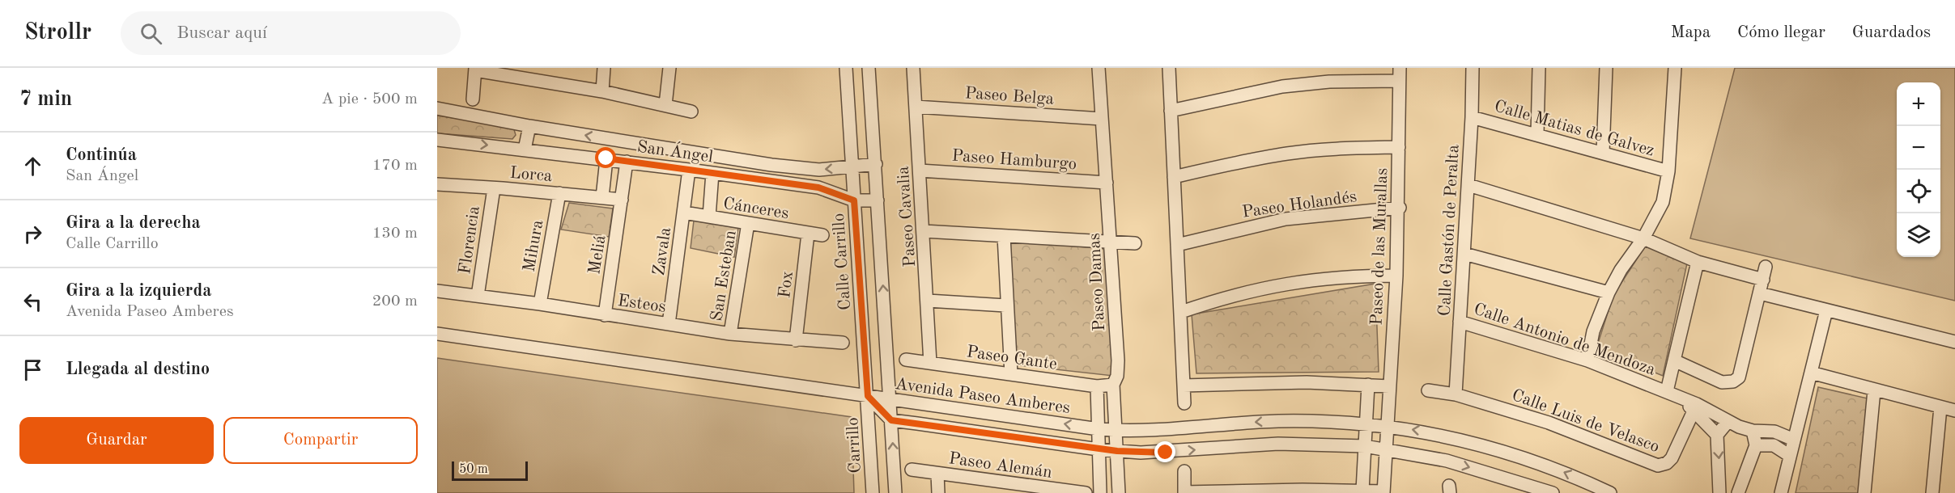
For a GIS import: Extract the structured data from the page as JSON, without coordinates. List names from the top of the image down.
{
  "streets": {
    "street": [
      "Paseo Belga",
      "Calle Matias de Galvez",
      "San Ángel",
      "Paseo Hamburgo",
      "Lorca",
      "Paseo Holandés",
      "Cánceres",
      "Paseo Cavalia",
      "Calle Gastón de Peralta",
      "Florencia",
      "Mihura",
      "Paseo de las Murallas",
      "Zavala",
      "Meliá",
      "Calle Carrillo",
      "San Esteban",
      "Paseo Damas",
      "Fox",
      "Esteos",
      "Calle Antonio de Mendoza",
      "Paseo Gante",
      "Avenida Paseo Amberes",
      "Calle Luis de Velasco",
      "Carrillo",
      "Paseo Alemán"
    ]
  },
  "crossings": [
    ["Paseo Belga", "Paseo Cavalia"],
    ["Paseo Belga", "Paseo Damas"],
    ["Calle Matias de Galvez", "Calle Gastón de Peralta"],
    ["San Ángel", "Zavala"],
    ["San Ángel", "Meliá"],
    ["San Ángel", "Calle Carrillo"],
    ["Paseo Hamburgo", "Paseo Cavalia"],
    ["Paseo Hamburgo", "Paseo Damas"],
    ["Lorca", "Florencia"],
    ["Lorca", "Mihura"],
    ["Lorca", "Meliá"],
    ["Paseo Holandés", "Paseo de las Murallas"],
    ["Cánceres", "Zavala"],
    ["Cánceres", "San Esteban"],
    ["Cánceres", "Fox"],
    ["Paseo Cavalia", "Paseo Gante"],
    ["Calle Gastón de Peralta", "Calle Antonio de Mendoza"],
    ["Calle Gastón de Peralta", "Calle Luis de Velasco"],
    ["Florencia", "Esteos"],
    ["Mihura", "Esteos"],
    ["Paseo de las Murallas", "Avenida Paseo Amberes"],
    ["Zavala", "Esteos"],
    ["Meliá", "Esteos"],
    ["Calle Carrillo", "Avenida Paseo Amberes"],
    ["Calle Carrillo", "Carrillo"],
    ["San Esteban", "Esteos"],
    ["Paseo Damas", "Paseo Gante"],
    ["Paseo Damas", "Avenida Paseo Amberes"],
    ["Fox", "Esteos"],
    ["Calle Antonio de Mendoza", "Calle Luis de Velasco"],
    ["Avenida Paseo Amberes", "Carrillo"]
  ],
  "scale_bar": "50 m",
  "page": {
    "header": "Strollr",
    "search": "Buscar aquí",
    "nav": ["Mapa", "Cómo llegar", "Guardados"],
    "heading": ["7 min", "A pie · 500 m"],
    "map_buttons": ["+", "−"],
    "list": [
      ["Continúa", "San Ángel", "170 m"],
      ["Gira a la derecha", "Calle Carrillo", "130 m"],
      ["Gira a la izquierda", "Avenida Paseo Amberes", "200 m"],
      "Llegada al destino"
    ],
    "buttons": ["Guardar", "Compartir"],
    "scale": "50 m"
  }
}
